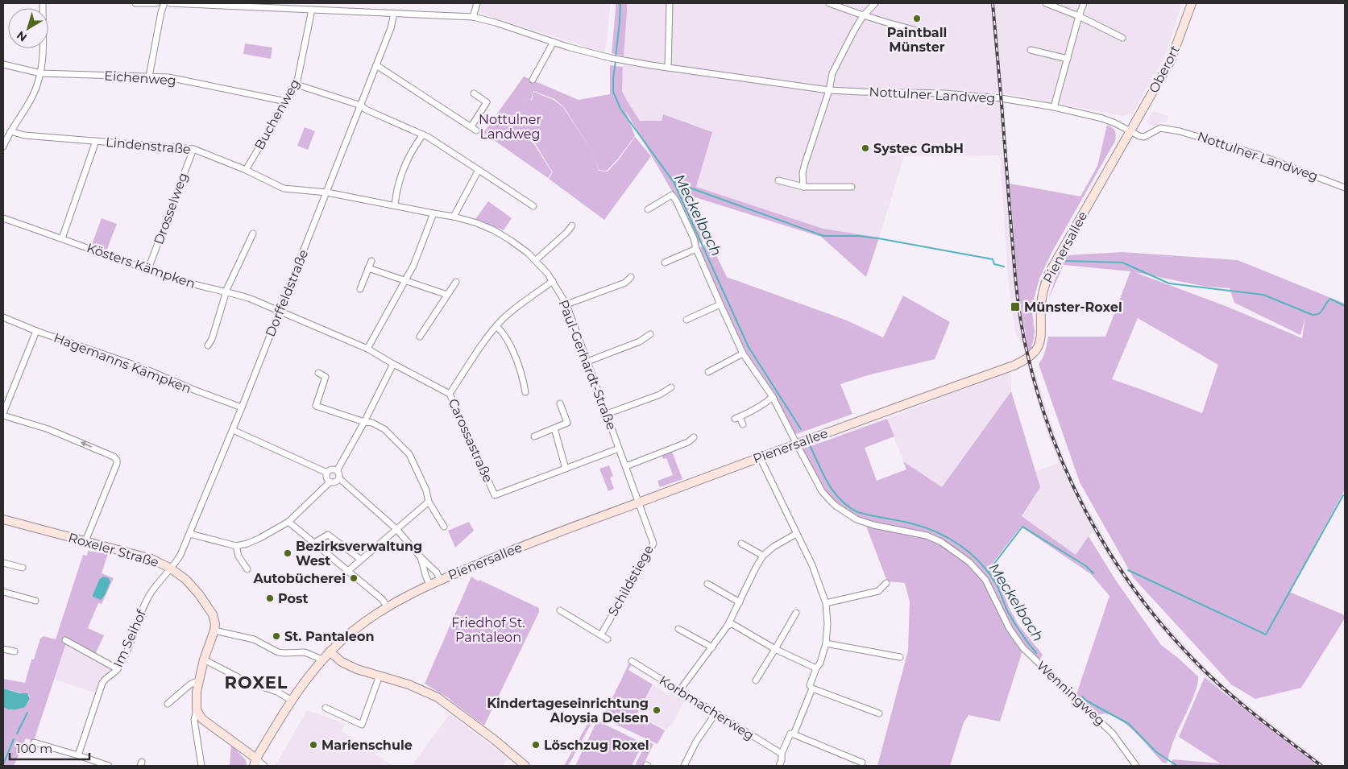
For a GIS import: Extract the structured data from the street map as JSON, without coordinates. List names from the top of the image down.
{
  "streets": {
    "main road": ["Oberort", "Pienersallee", "Roxeler Straße"],
    "street": [
      "Eichenweg",
      "Nottulner Landweg",
      "Buchenweg",
      "Lindenstraße",
      "Drosselweg",
      "Kösters Kämpken",
      "Dorffeldstraße",
      "Hagemanns Kämpken",
      "Paul-Gerhardt-Straße",
      "Carossastraße",
      "Schildstiege",
      "Im Seihof",
      "Wenningweg",
      "Korbmacherweg"
    ]
  },
  "crossings": [
    ["Oberort", "Nottulner Landweg"],
    ["Oberort", "Pienersallee"],
    ["Eichenweg", "Buchenweg"],
    ["Nottulner Landweg", "Buchenweg"],
    ["Nottulner Landweg", "Pienersallee"],
    ["Nottulner Landweg", "Dorffeldstraße"],
    ["Buchenweg", "Lindenstraße"],
    ["Lindenstraße", "Drosselweg"],
    ["Lindenstraße", "Dorffeldstraße"],
    ["Lindenstraße", "Paul-Gerhardt-Straße"],
    ["Drosselweg", "Kösters Kämpken"],
    ["Pienersallee", "Paul-Gerhardt-Straße"],
    ["Pienersallee", "Schildstiege"],
    ["Pienersallee", "Wenningweg"],
    ["Kösters Kämpken", "Dorffeldstraße"],
    ["Kösters Kämpken", "Carossastraße"],
    ["Dorffeldstraße", "Hagemanns Kämpken"],
    ["Dorffeldstraße", "Paul-Gerhardt-Straße"],
    ["Dorffeldstraße", "Carossastraße"],
    ["Dorffeldstraße", "Roxeler Straße"],
    ["Dorffeldstraße", "Im Seihof"],
    ["Paul-Gerhardt-Straße", "Carossastraße"],
    ["Paul-Gerhardt-Straße", "Schildstiege"],
    ["Roxeler Straße", "Im Seihof"]
  ],
  "districts": ["ROXEL"],
  "water": ["Meckelbach"],
  "parks": ["Nottulner Landweg", "Friedhof St. Pantaleon"],
  "places": {
    "other": [
      "Paintball Münster",
      "Systec GmbH",
      "Bezirksverwaltung West",
      "Autobücherei",
      "Post",
      "St. Pantaleon",
      "Kindertageseinrichtung Aloysia Delsen",
      "Marienschule",
      "Löschzug Roxel"
    ],
    "transit": ["Münster-Roxel"]
  },
  "scale_bar": "100 m",
  "north": "bottom left"
}
